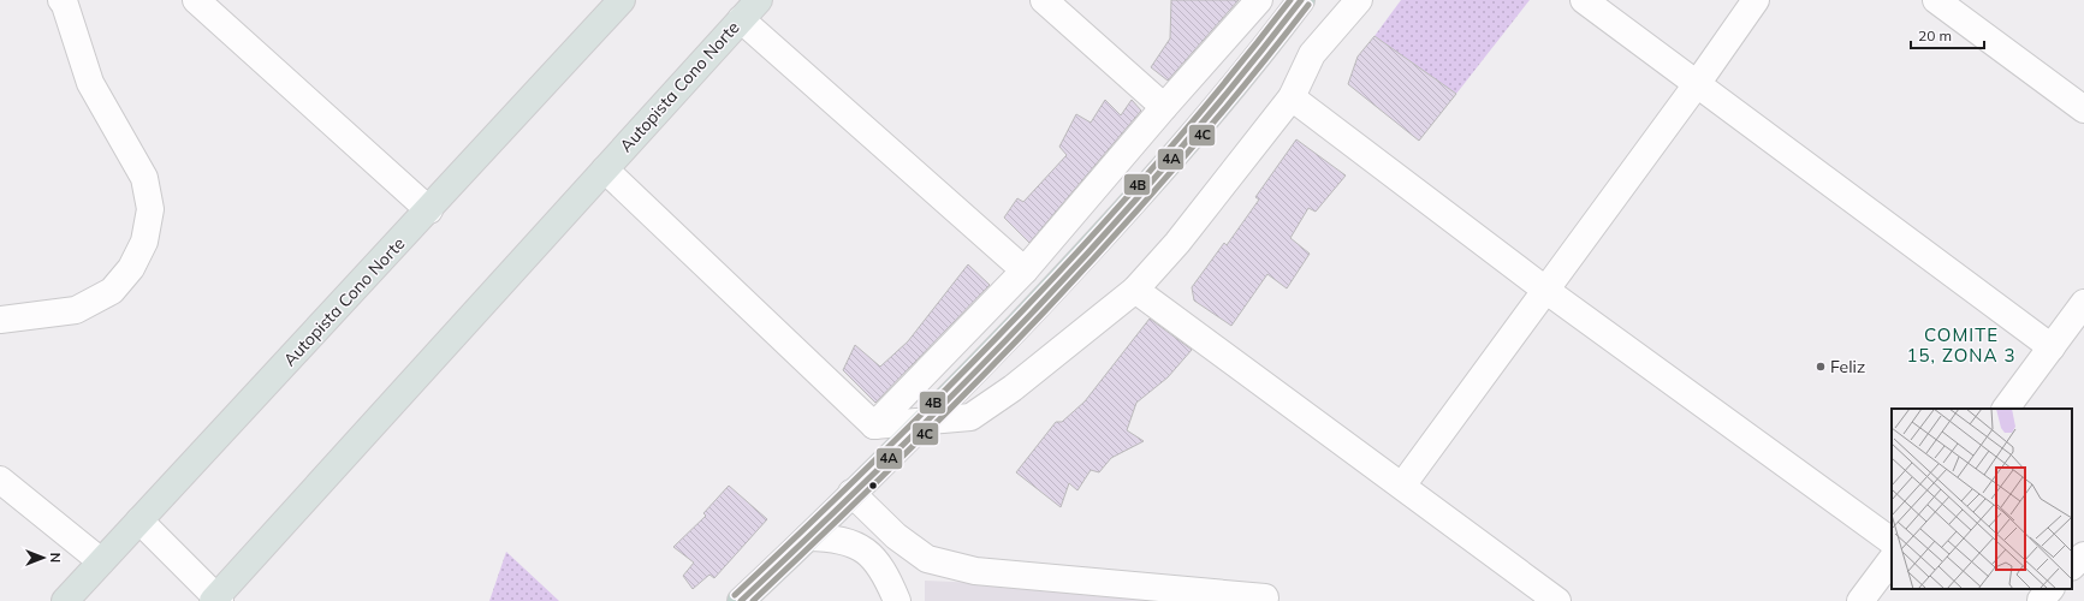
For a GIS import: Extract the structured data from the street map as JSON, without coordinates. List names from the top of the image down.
{
  "streets": {
    "main road": ["Autopista Cono Norte"]
  },
  "districts": ["COMITE 15, ZONA 3"],
  "places": ["Feliz"],
  "lines": ["transit line 4A", "transit line 4B", "transit line 4C"],
  "scale_bar": "20 m",
  "north": "right"
}
